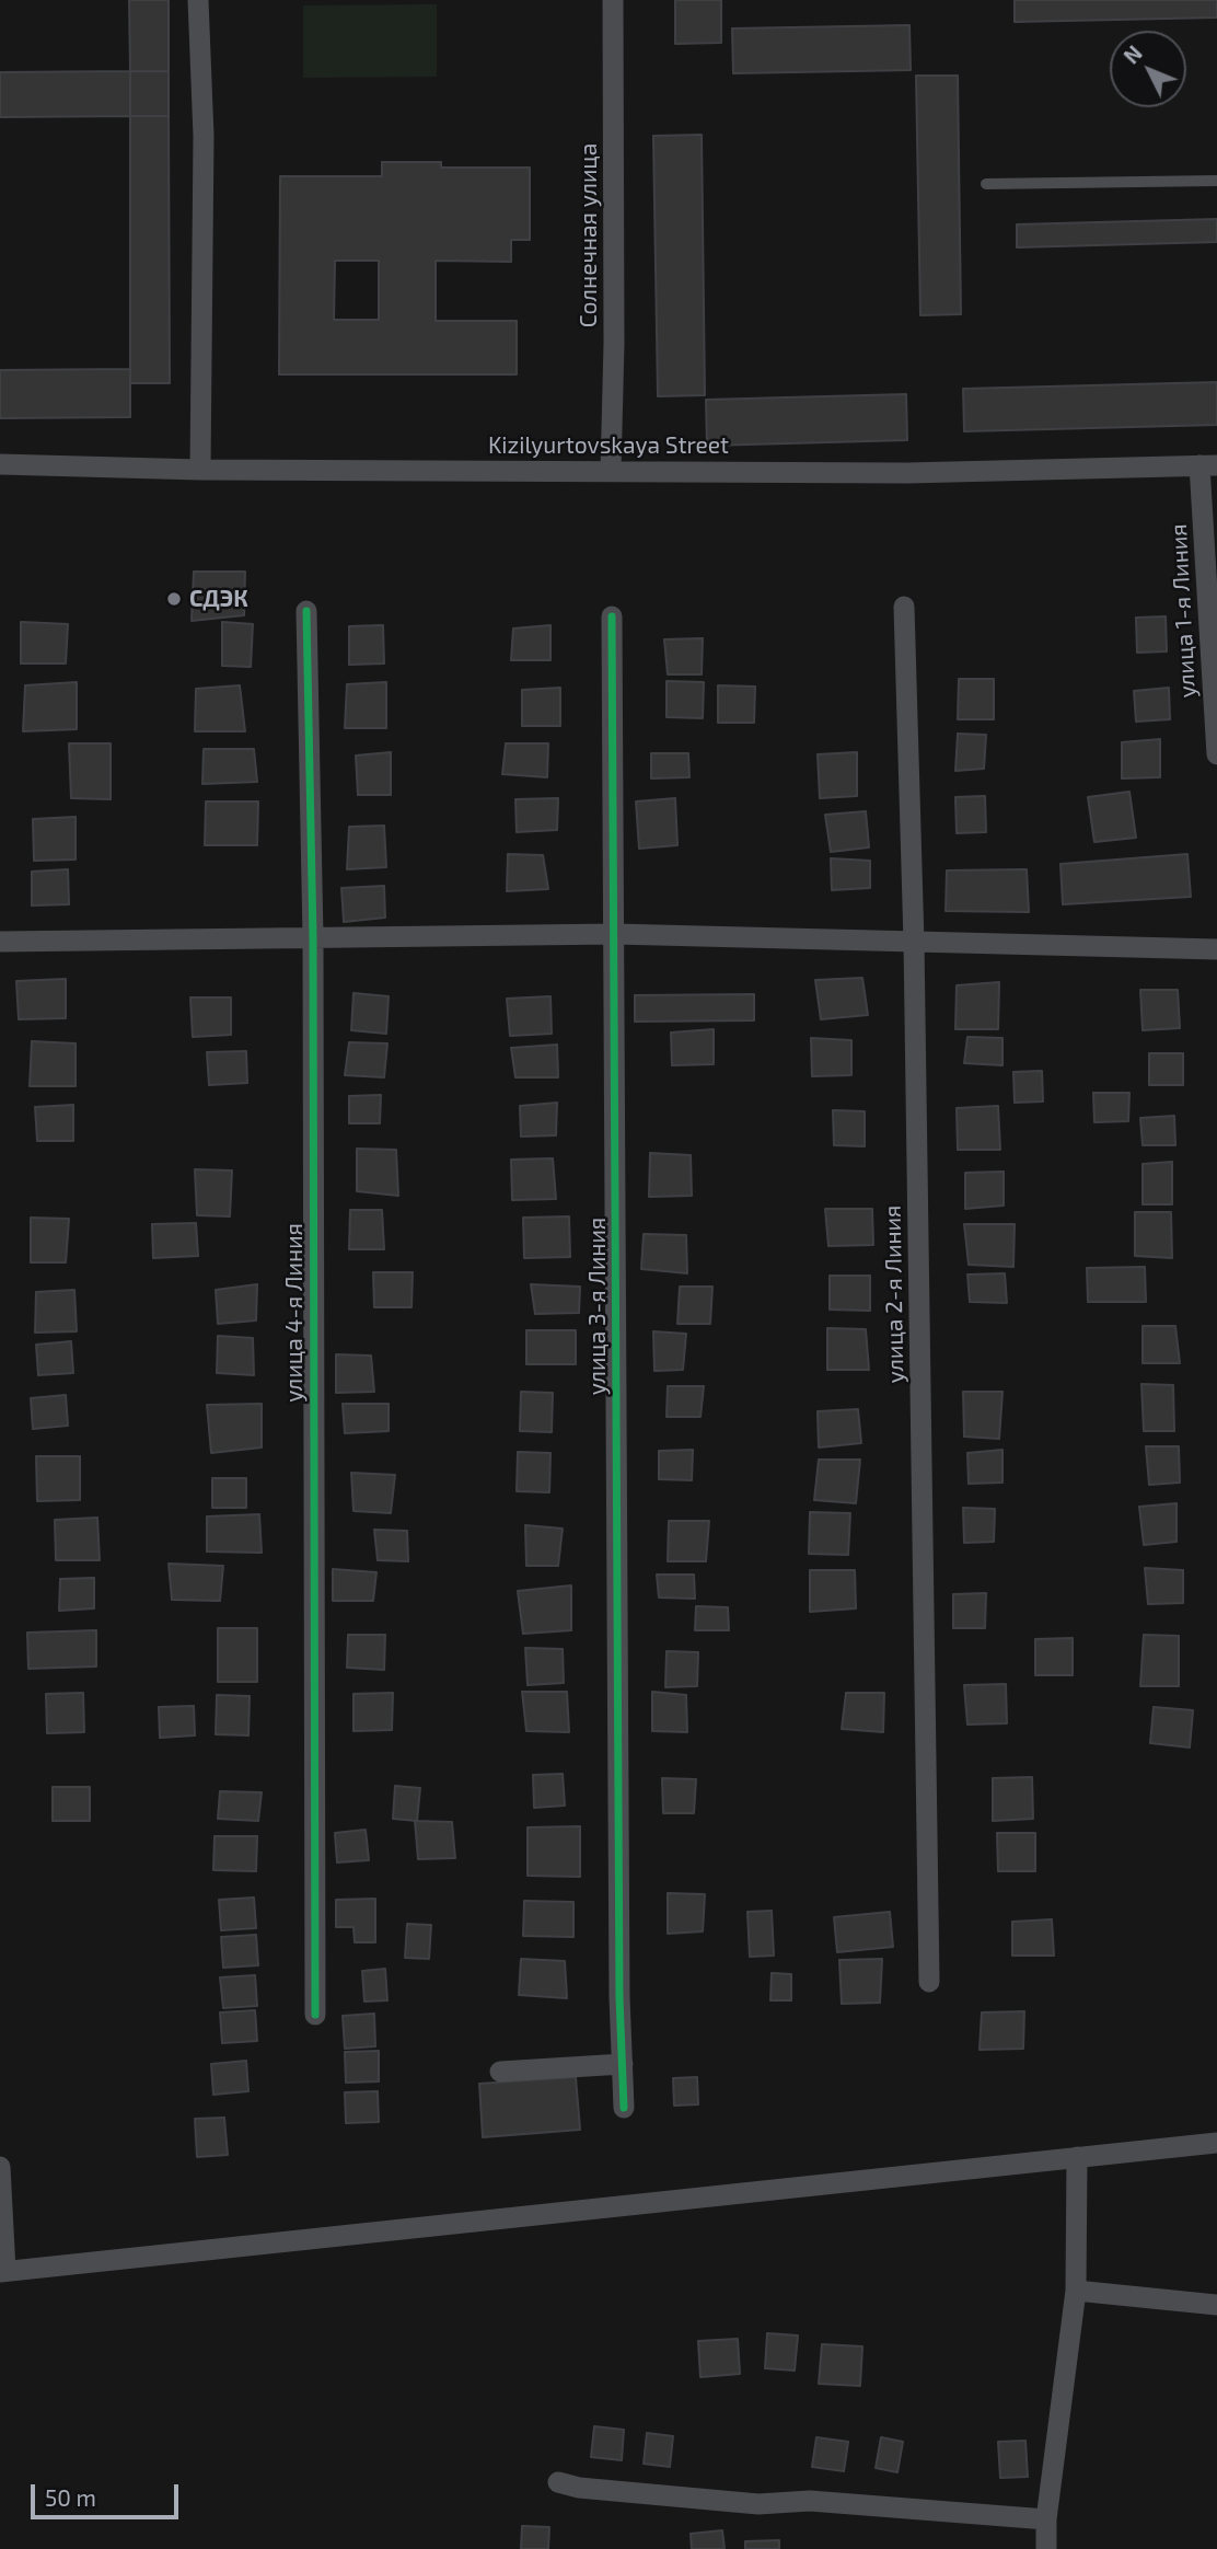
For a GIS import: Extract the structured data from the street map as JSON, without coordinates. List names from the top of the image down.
{
  "streets": {
    "street": [
      "Солнечная улица",
      "Kizilyurtovskaya Street",
      "улица 1-я Линия",
      "улица 2-я Линия",
      "улица 3-я Линия",
      "улица 4-я Линия"
    ]
  },
  "crossings": [
    ["Солнечная улица", "Kizilyurtovskaya Street"],
    ["Kizilyurtovskaya Street", "улица 1-я Линия"]
  ],
  "places": ["СДЭК"],
  "scale_bar": "50 m",
  "north": "top left"
}
